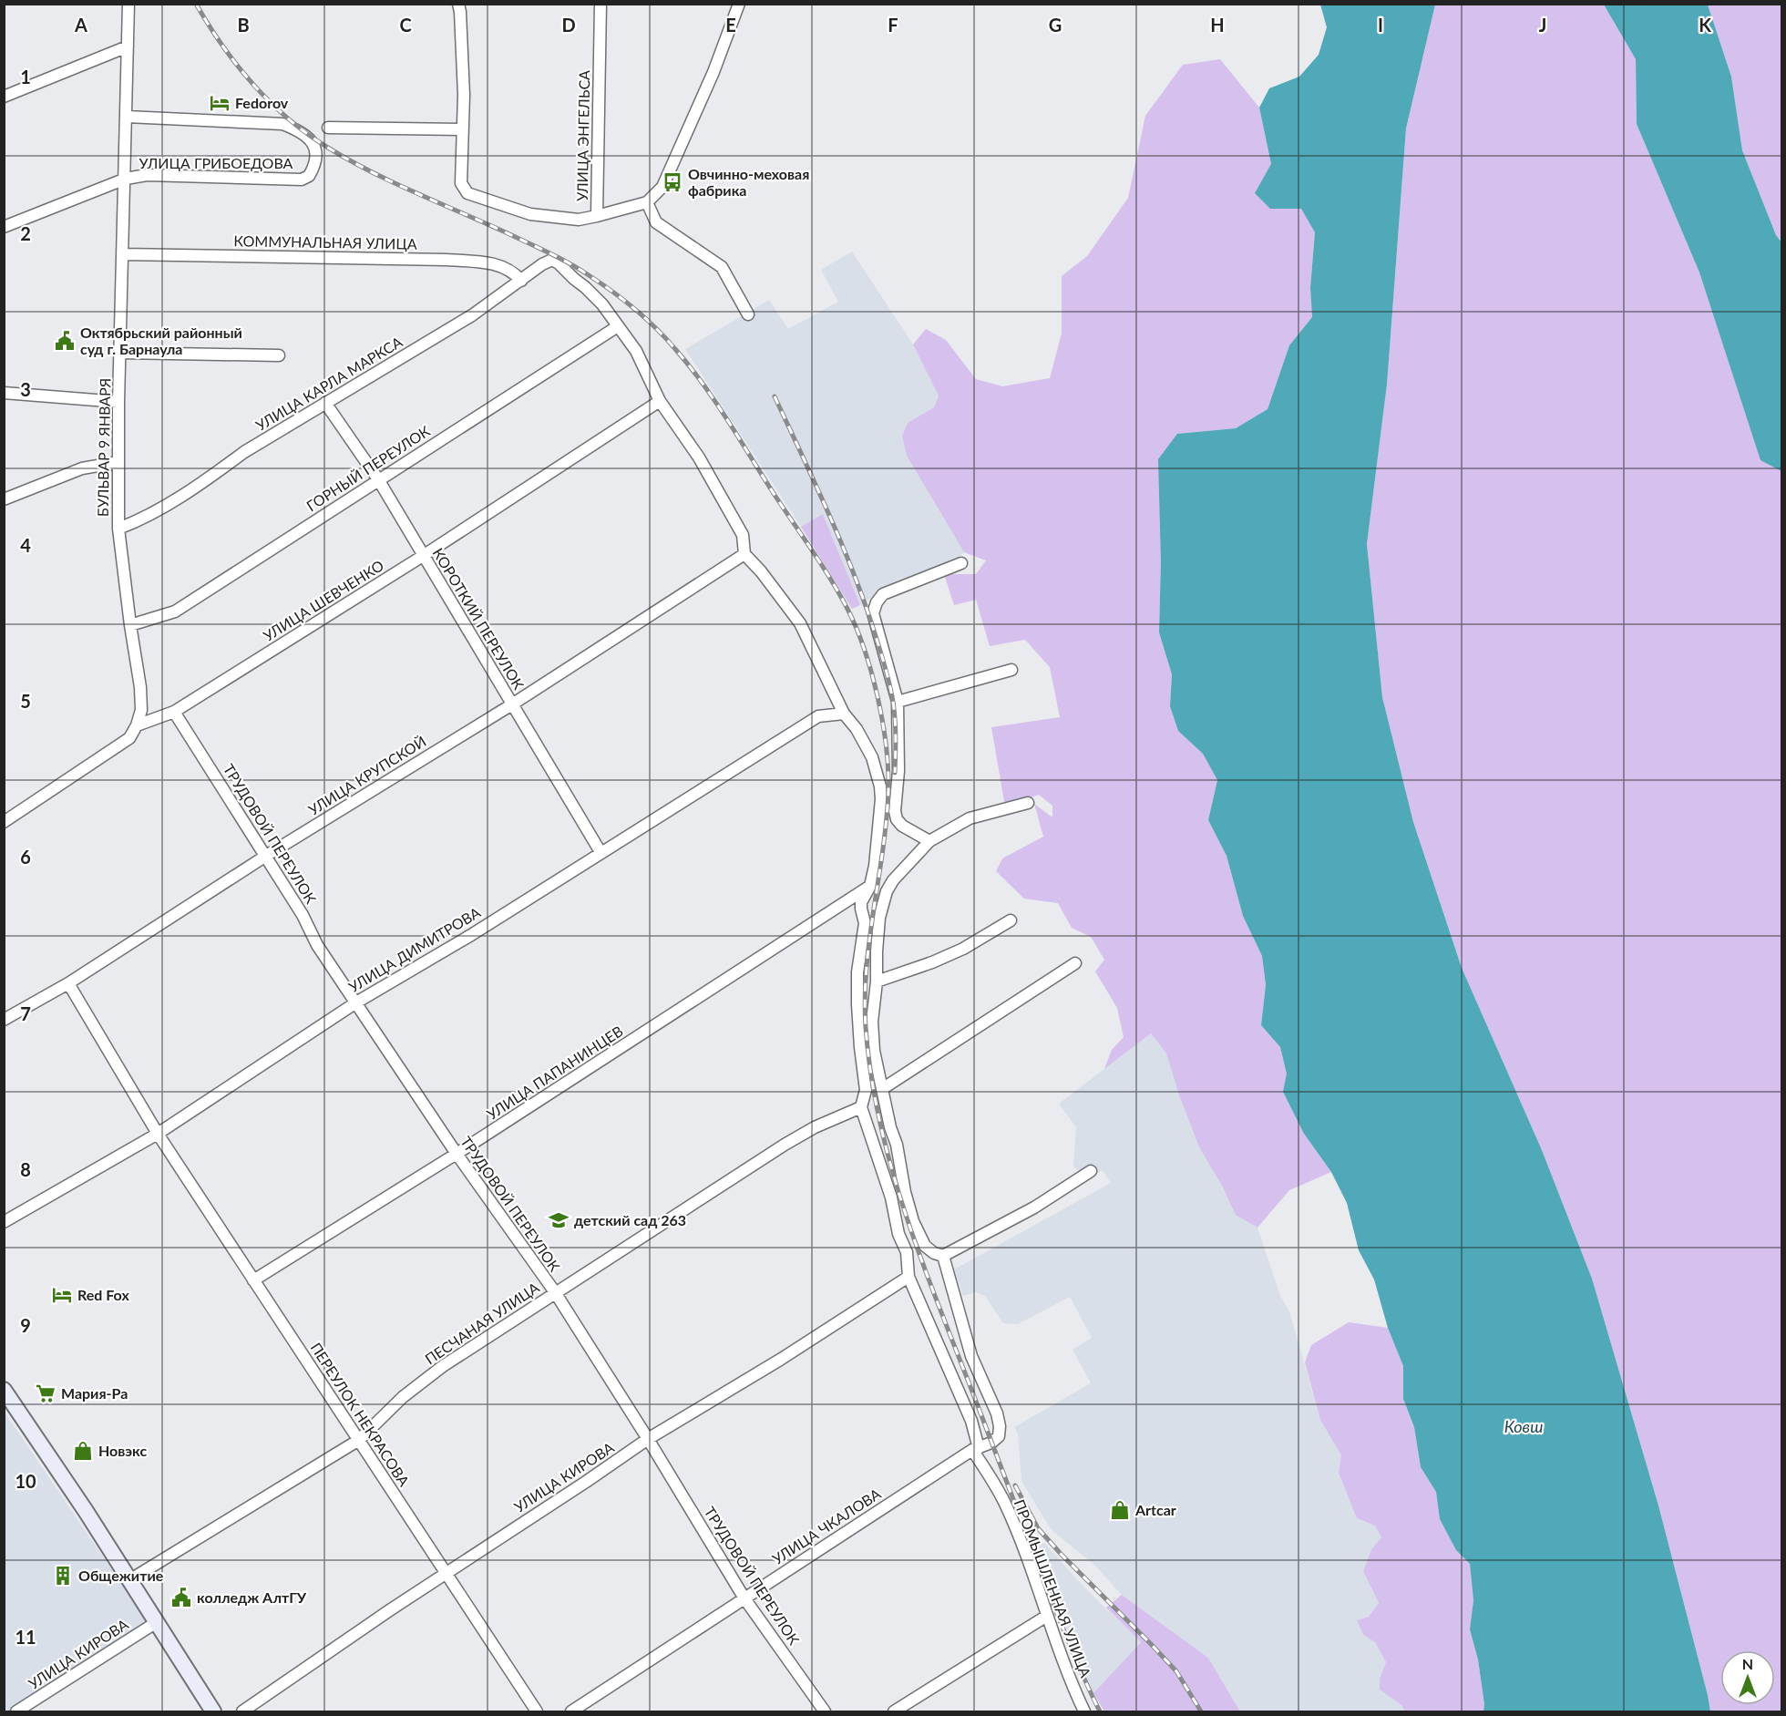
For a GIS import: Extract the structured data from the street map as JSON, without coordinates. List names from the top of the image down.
{
  "streets": {
    "street": [
      "УЛИЦА ЭНГЕЛЬСА",
      "УЛИЦА ГРИБОЕДОВА",
      "КОММУНАЛЬНАЯ УЛИЦА",
      "УЛИЦА КАРЛА МАРКСА",
      "БУЛЬВАР 9 ЯНВАРЯ",
      "ГОРНЫЙ ПЕРЕУЛОК",
      "УЛИЦА ШЕВЧЕНКО",
      "КОРОТКИЙ ПЕРЕУЛОК",
      "УЛИЦА КРУПСКОЙ",
      "ТРУДОВОЙ ПЕРЕУЛОК",
      "УЛИЦА ДИМИТРОВА",
      "УЛИЦА ПАПАНИНЦЕВ",
      "ПЕСЧАНАЯ УЛИЦА",
      "ПЕРЕУЛОК НЕКРАСОВА",
      "УЛИЦА КИРОВА",
      "УЛИЦА ЧКАЛОВА",
      "ПРОМЫШЛЕННАЯ УЛИЦА"
    ]
  },
  "crossings": [
    ["УЛИЦА ГРИБОЕДОВА", "БУЛЬВАР 9 ЯНВАРЯ"],
    ["КОММУНАЛЬНАЯ УЛИЦА", "УЛИЦА КАРЛА МАРКСА"],
    ["КОММУНАЛЬНАЯ УЛИЦА", "БУЛЬВАР 9 ЯНВАРЯ"],
    ["УЛИЦА КАРЛА МАРКСА", "БУЛЬВАР 9 ЯНВАРЯ"],
    ["УЛИЦА КАРЛА МАРКСА", "ГОРНЫЙ ПЕРЕУЛОК"],
    ["УЛИЦА КАРЛА МАРКСА", "КОРОТКИЙ ПЕРЕУЛОК"],
    ["БУЛЬВАР 9 ЯНВАРЯ", "ГОРНЫЙ ПЕРЕУЛОК"],
    ["БУЛЬВАР 9 ЯНВАРЯ", "УЛИЦА ШЕВЧЕНКО"],
    ["ГОРНЫЙ ПЕРЕУЛОК", "КОРОТКИЙ ПЕРЕУЛОК"],
    ["УЛИЦА ШЕВЧЕНКО", "КОРОТКИЙ ПЕРЕУЛОК"],
    ["УЛИЦА ШЕВЧЕНКО", "ТРУДОВОЙ ПЕРЕУЛОК"],
    ["КОРОТКИЙ ПЕРЕУЛОК", "УЛИЦА КРУПСКОЙ"],
    ["КОРОТКИЙ ПЕРЕУЛОК", "УЛИЦА ДИМИТРОВА"],
    ["УЛИЦА КРУПСКОЙ", "ТРУДОВОЙ ПЕРЕУЛОК"],
    ["УЛИЦА КРУПСКОЙ", "ПЕРЕУЛОК НЕКРАСОВА"],
    ["ТРУДОВОЙ ПЕРЕУЛОК", "УЛИЦА ДИМИТРОВА"],
    ["ТРУДОВОЙ ПЕРЕУЛОК", "УЛИЦА ПАПАНИНЦЕВ"],
    ["ТРУДОВОЙ ПЕРЕУЛОК", "ПЕСЧАНАЯ УЛИЦА"],
    ["ТРУДОВОЙ ПЕРЕУЛОК", "УЛИЦА КИРОВА"],
    ["ТРУДОВОЙ ПЕРЕУЛОК", "УЛИЦА ЧКАЛОВА"],
    ["УЛИЦА ДИМИТРОВА", "ПЕРЕУЛОК НЕКРАСОВА"],
    ["УЛИЦА ПАПАНИНЦЕВ", "ПЕРЕУЛОК НЕКРАСОВА"],
    ["ПЕСЧАНАЯ УЛИЦА", "ПЕРЕУЛОК НЕКРАСОВА"],
    ["ПЕСЧАНАЯ УЛИЦА", "ПРОМЫШЛЕННАЯ УЛИЦА"],
    ["ПЕРЕУЛОК НЕКРАСОВА", "УЛИЦА КИРОВА"],
    ["УЛИЦА КИРОВА", "ПРОМЫШЛЕННАЯ УЛИЦА"],
    ["УЛИЦА ЧКАЛОВА", "ПРОМЫШЛЕННАЯ УЛИЦА"]
  ],
  "water": ["Ковш"],
  "places": {
    "hotel": ["Fedorov", "Red Fox"],
    "bus stop": ["Овчинно-меховая фабрика"],
    "public building": ["Октябрьский районный суд г. Барнаула", "колледж АлтГУ"],
    "school or university": ["детский сад 263"],
    "supermarket": ["Мария-Ра"],
    "shop": ["Новэкс", "Artcar"],
    "building": ["Общежитие"]
  },
  "north": "top",
  "grid": {
    "columns": [
      "A",
      "B",
      "C",
      "D",
      "E",
      "F",
      "G",
      "H",
      "I",
      "J",
      "K"
    ],
    "rows": [
      "1",
      "2",
      "3",
      "4",
      "5",
      "6",
      "7",
      "8",
      "9",
      "10",
      "11"
    ]
  }
}
